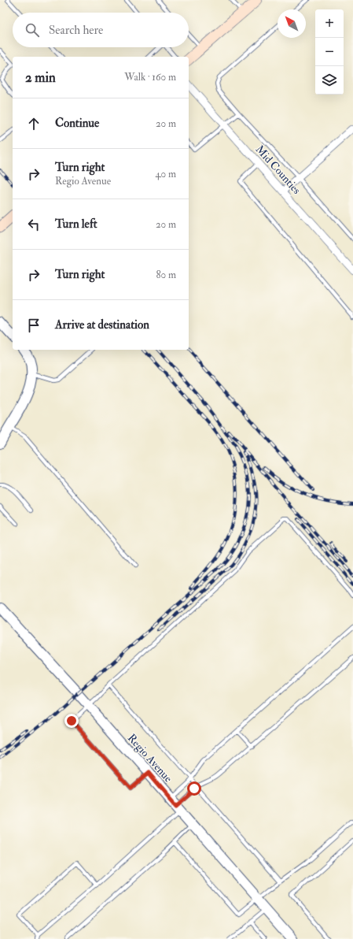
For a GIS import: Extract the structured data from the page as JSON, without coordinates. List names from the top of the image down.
{
  "streets": {
    "street": ["Mid Counties", "Regio Avenue"]
  },
  "north": "top left",
  "page": {
    "map_buttons": ["+", "−"],
    "search": "Search here",
    "heading": ["2 min", "Walk · 160 m"],
    "list": [
      ["Continue", "20 m"],
      ["Turn right", "Regio Avenue", "40 m"],
      ["Turn left", "20 m"],
      ["Turn right", "80 m"],
      "Arrive at destination"
    ]
  }
}
